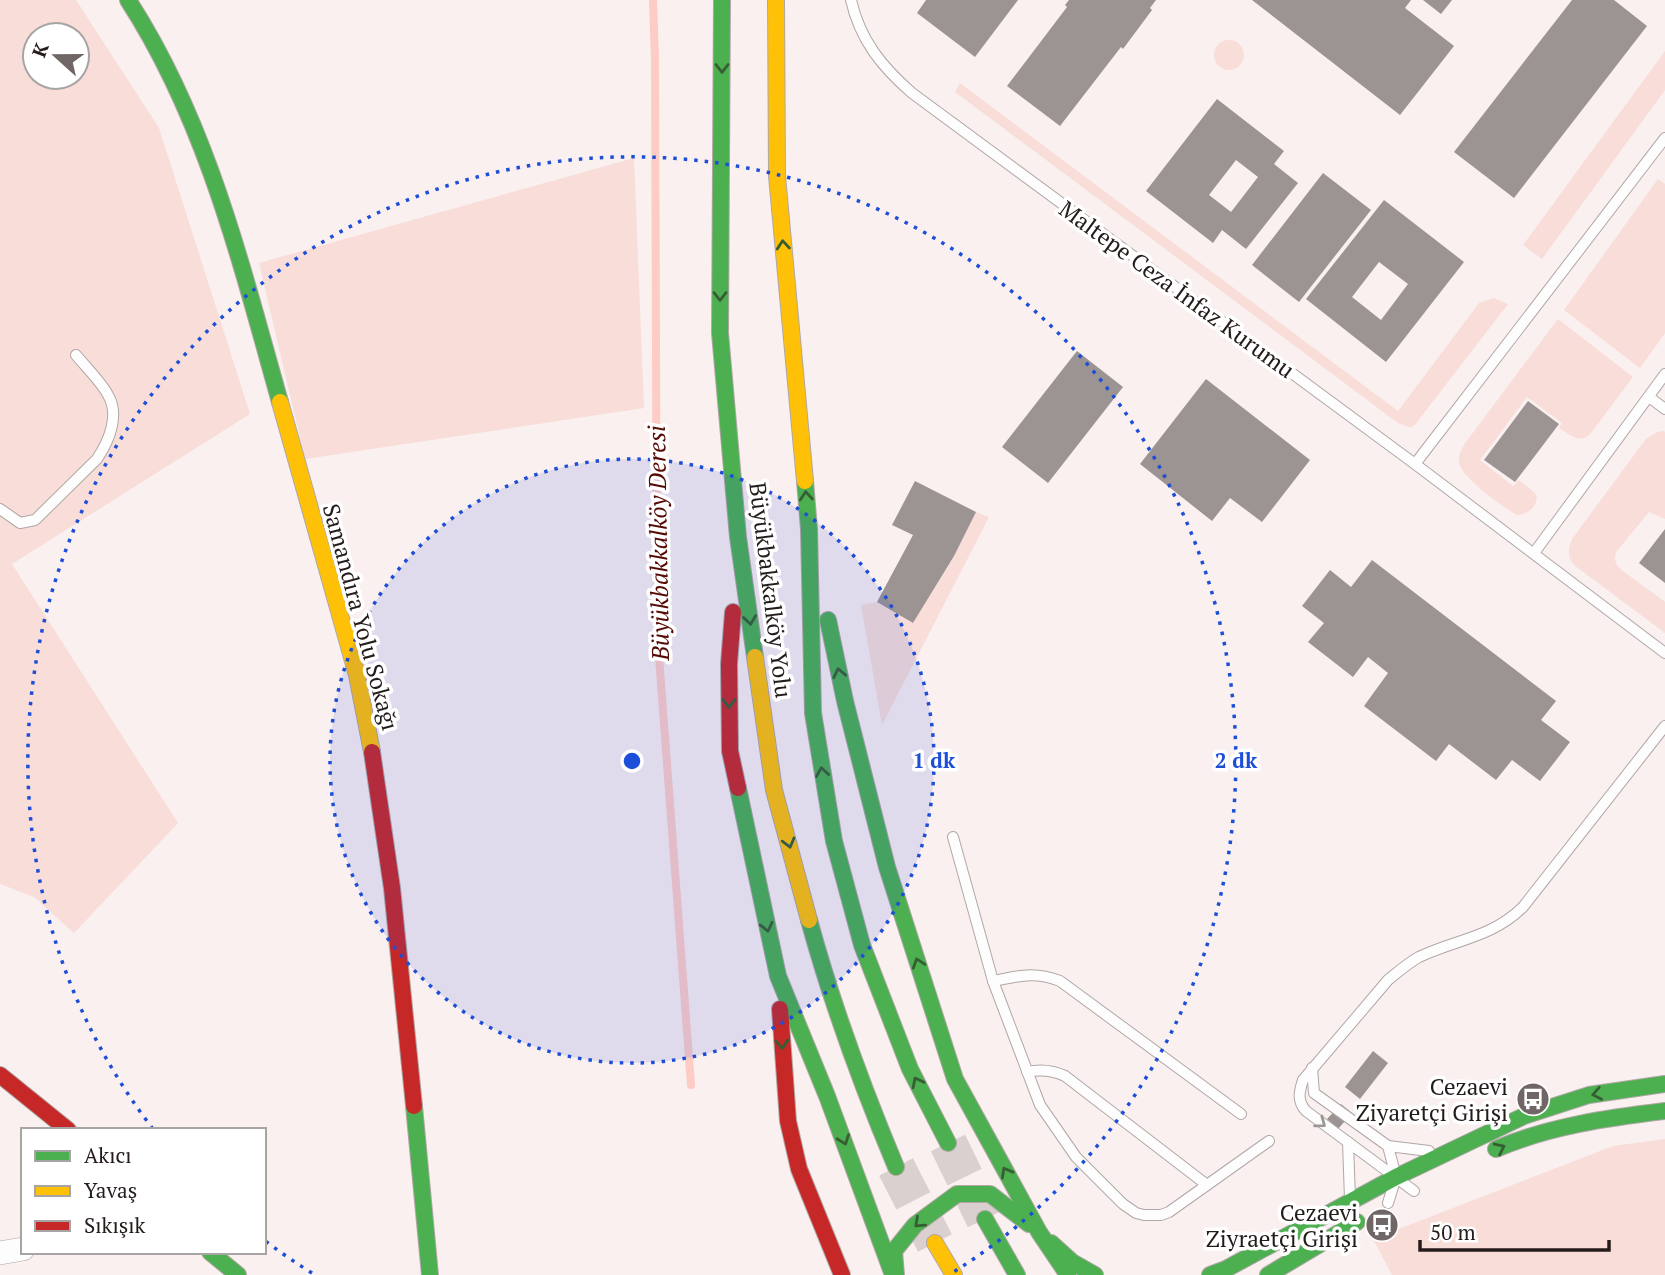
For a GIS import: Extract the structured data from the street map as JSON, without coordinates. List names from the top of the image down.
{
  "streets": {
    "main road": ["Büyükbakkalköy Yolu", "Samandıra Yolu Sokağı"],
    "lane": ["Maltepe Ceza İnfaz Kurumu"]
  },
  "water": ["Büyükbakkalköy Deresi"],
  "places": {
    "bus stop": ["Cezaevi Ziyaretçi Girişi", "Cezaevi Ziyraetçi Girişi"]
  },
  "legend": ["Akıcı", "Yavaş", "Sıkışık"],
  "scale_bar": "50 m",
  "north": "left",
  "rings": ["1 dk", "2 dk"]
}
